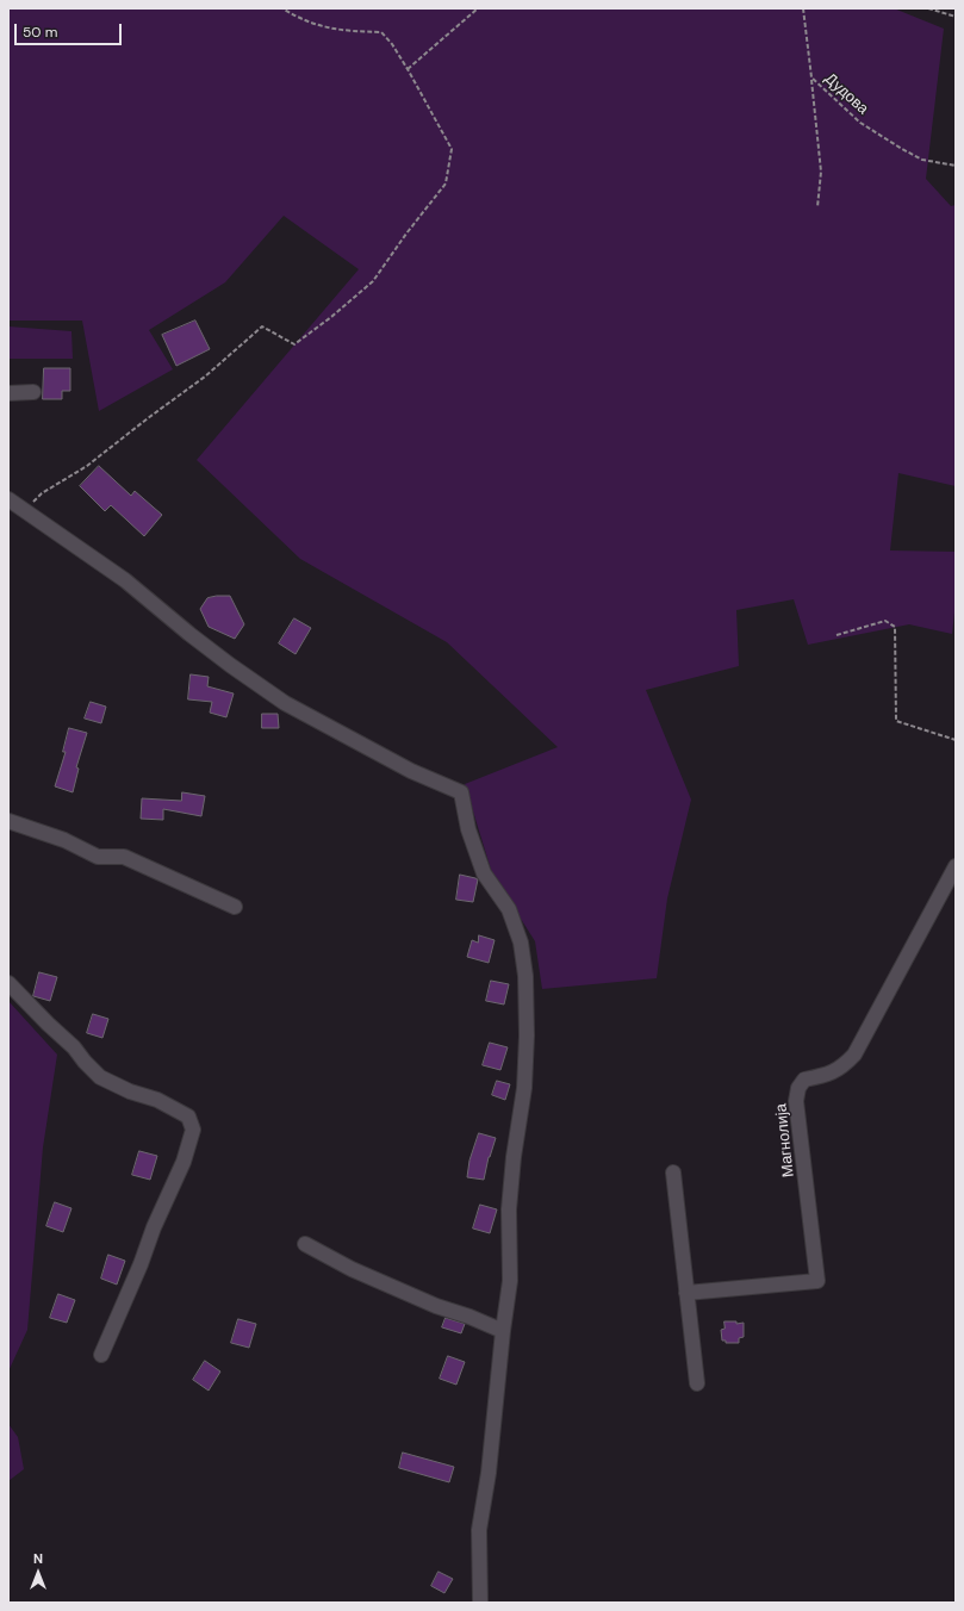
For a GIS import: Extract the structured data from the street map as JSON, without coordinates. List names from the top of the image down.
{
  "streets": {
    "street": ["Магнолија"],
    "path": ["Дудова"]
  },
  "scale_bar": "50 m",
  "north": "top"
}
